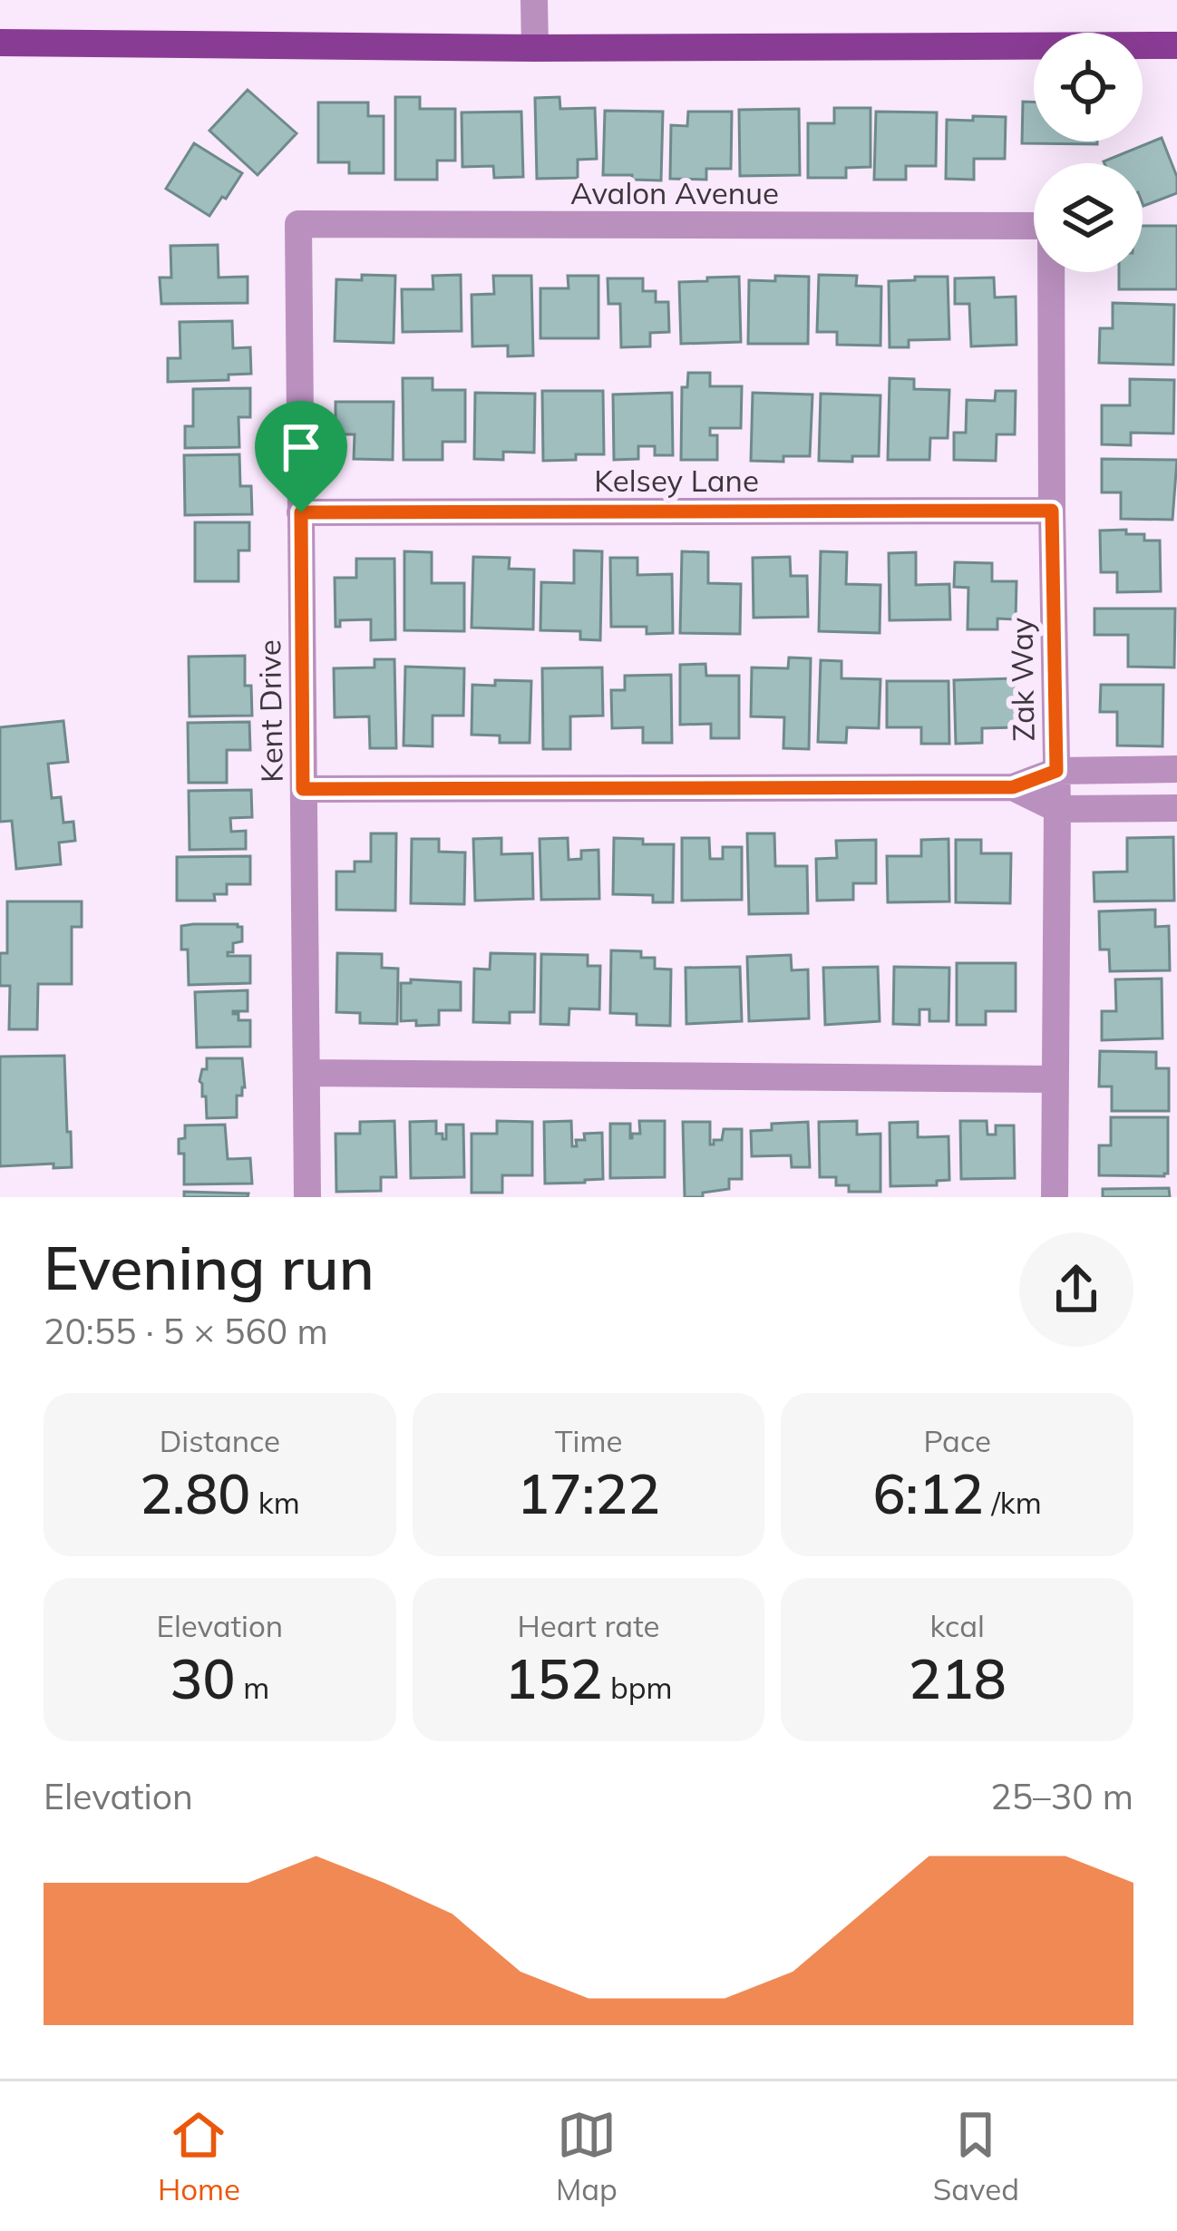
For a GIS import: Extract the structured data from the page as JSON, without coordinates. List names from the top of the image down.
{
  "streets": {
    "street": [
      "Avalon Avenue",
      "Kelsey Lane",
      "Zak Way",
      "Kent Drive"
    ]
  },
  "crossings": [
    ["Avalon Avenue", "Kent Drive"],
    ["Kelsey Lane", "Zak Way"],
    ["Kelsey Lane", "Kent Drive"]
  ],
  "page": {
    "heading": ["Evening run", "20:55 · 5 × 560 m"],
    "stats": [
      ["Distance", "2.80 km"],
      ["Time", "17:22"],
      ["Pace", "6:12 /km"],
      ["Elevation", "30 m"],
      ["Heart rate", "152 bpm"],
      ["kcal", "218"]
    ],
    "chart": ["Elevation", "25–30 m"],
    "tabs": ["Home", "Map", "Saved"]
  }
}
